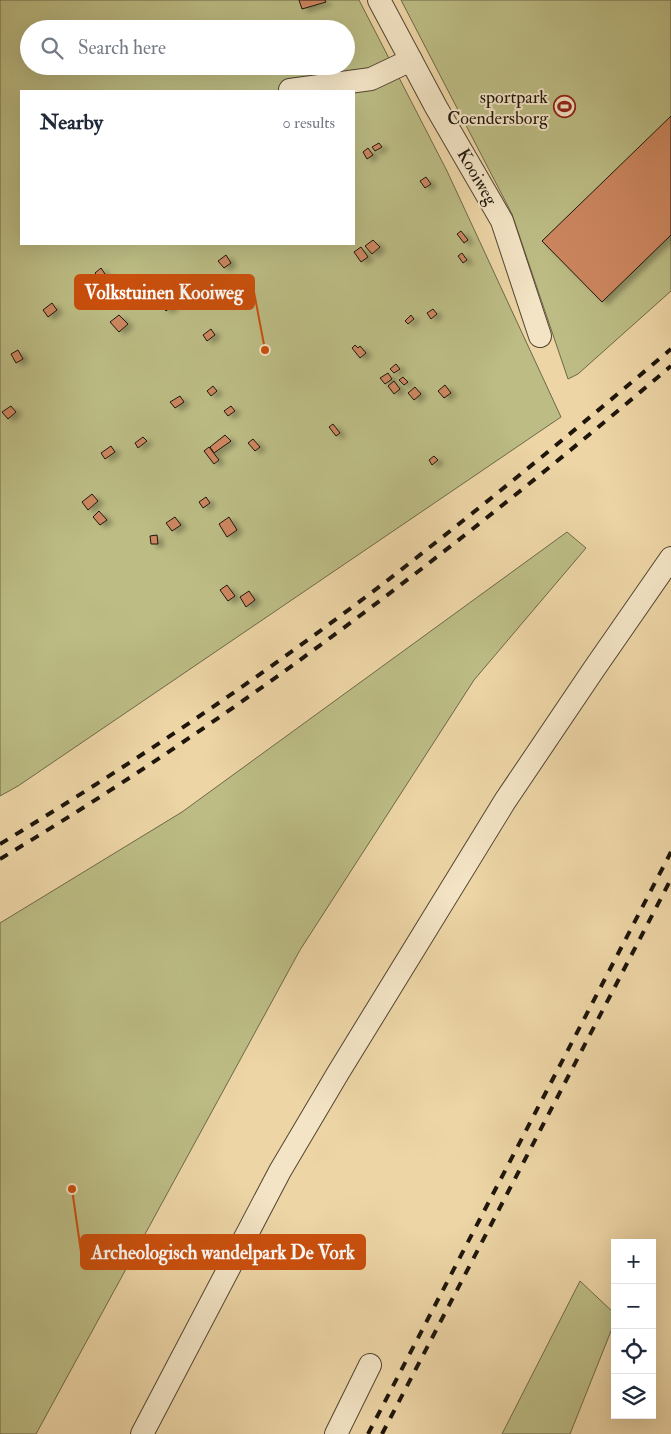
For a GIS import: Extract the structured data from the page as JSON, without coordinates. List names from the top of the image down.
{
  "streets": {
    "street": ["Kooiweg"]
  },
  "places": {
    "sports": ["sportpark Coendersborg"],
    "other": ["Volkstuinen Kooiweg", "Archeologisch wandelpark De Vork"]
  },
  "page": {
    "search": "Search here",
    "heading": ["Nearby", "0 results"],
    "map_buttons": ["+", "−"]
  }
}
